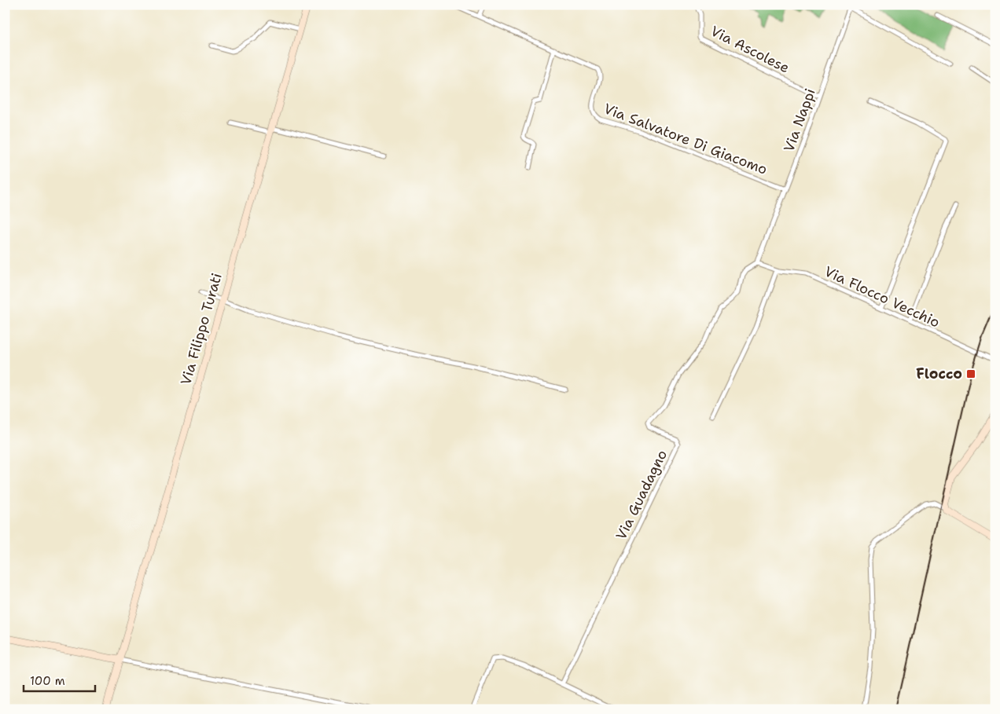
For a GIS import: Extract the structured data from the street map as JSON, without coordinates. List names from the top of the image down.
{
  "streets": {
    "street": [
      "Via Ascolese",
      "Via Nappi",
      "Via Salvatore Di Giacomo",
      "Via Flocco Vecchio",
      "Via Filippo Turati",
      "Via Guadagno"
    ]
  },
  "crossings": [
    ["Via Ascolese", "Via Nappi"],
    ["Via Nappi", "Via Salvatore Di Giacomo"],
    ["Via Nappi", "Via Flocco Vecchio"],
    ["Via Nappi", "Via Guadagno"],
    ["Via Flocco Vecchio", "Via Guadagno"]
  ],
  "places": {
    "transit": ["Flocco"]
  },
  "scale_bar": "100 m"
}
